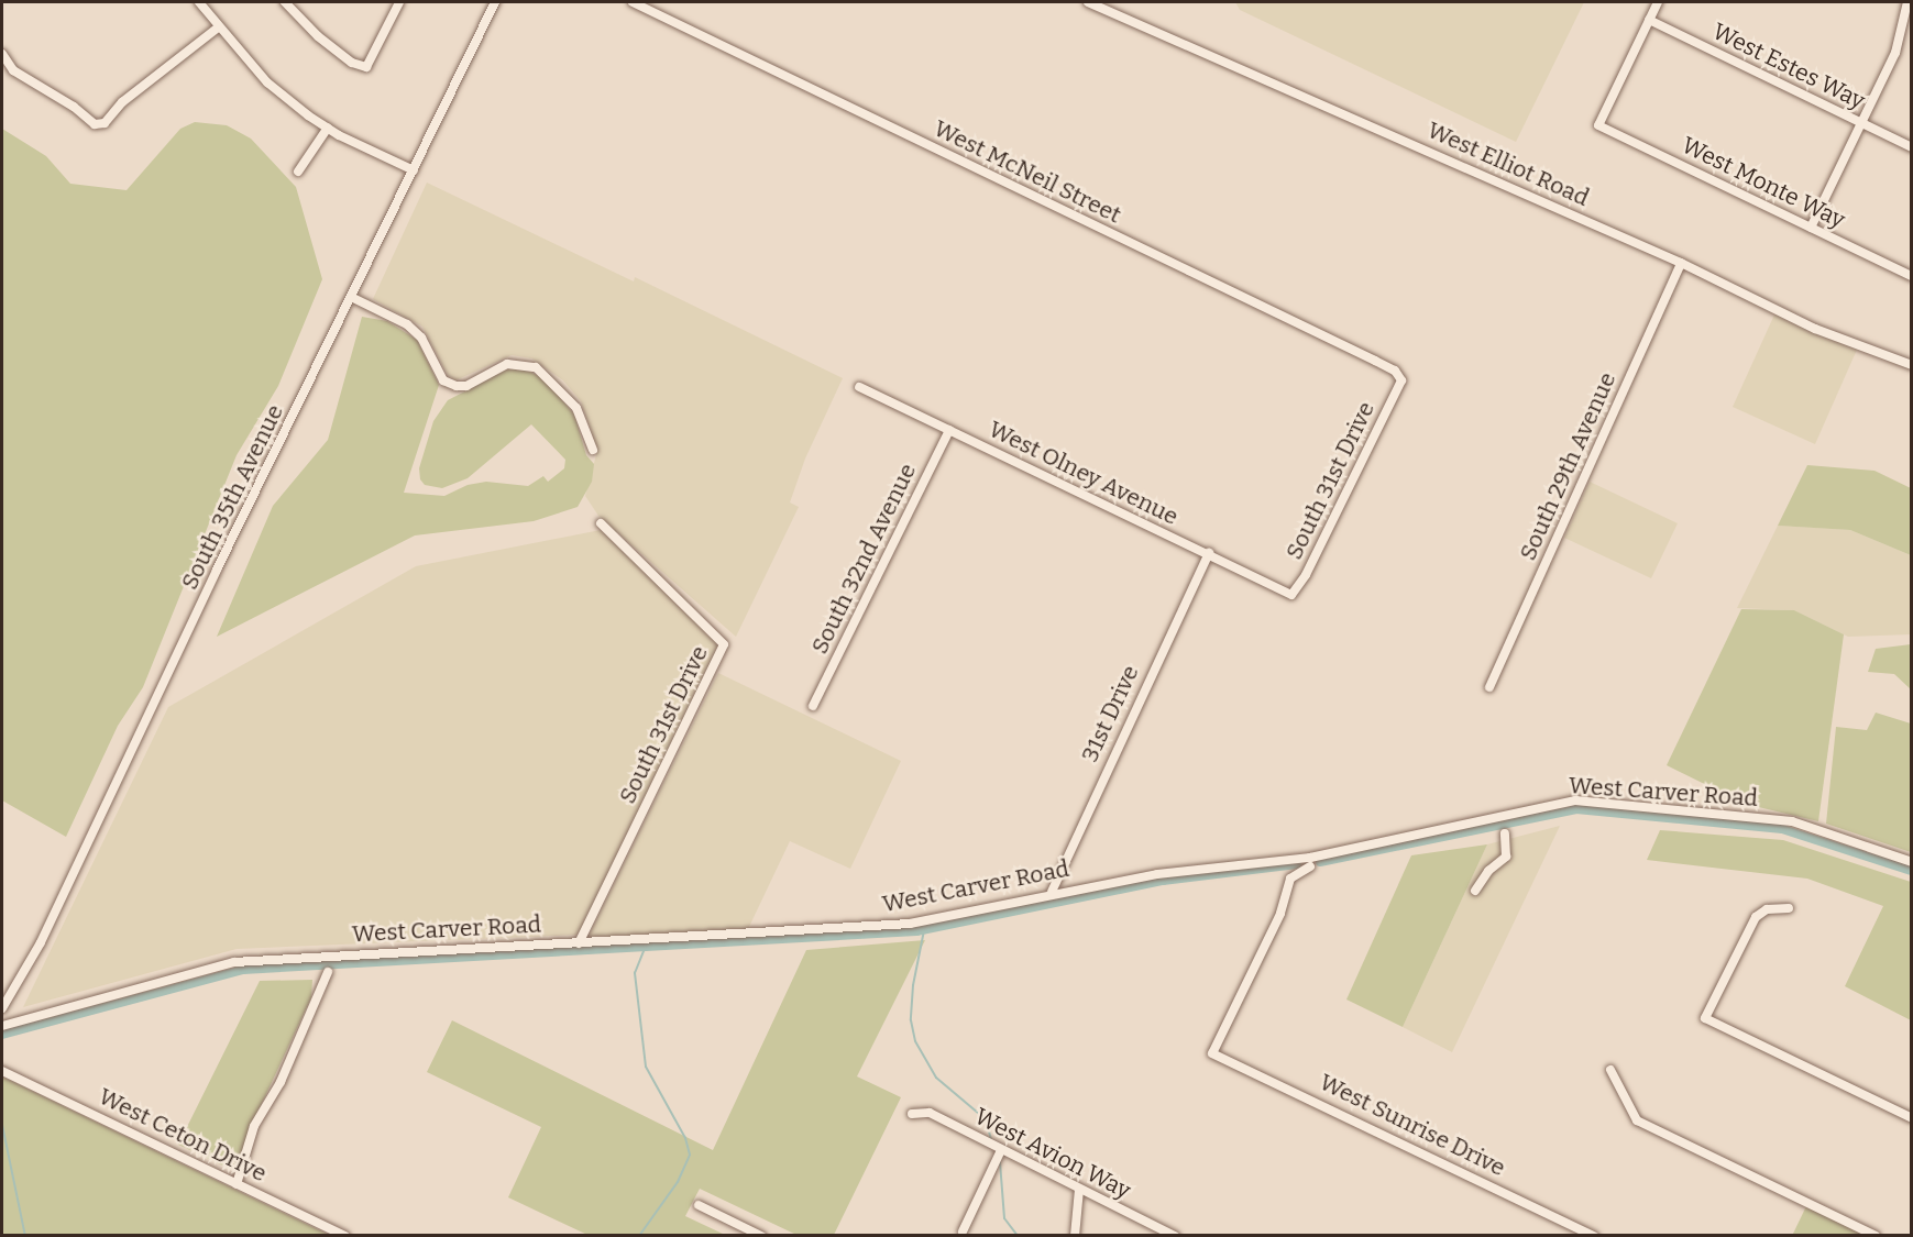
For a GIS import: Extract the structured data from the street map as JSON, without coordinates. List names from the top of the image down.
{
  "streets": {
    "street": [
      "West Estes Way",
      "West Elliot Road",
      "West McNeil Street",
      "West Monte Way",
      "South 29th Avenue",
      "West Olney Avenue",
      "South 31st Drive",
      "South 35th Avenue",
      "South 32nd Avenue",
      "31st Drive",
      "West Carver Road",
      "West Sunrise Drive",
      "West Ceton Drive",
      "West Avion Way"
    ]
  },
  "crossings": [
    ["West Estes Way", "West Monte Way"],
    ["West Elliot Road", "South 29th Avenue"],
    ["West McNeil Street", "South 31st Drive"],
    ["West Olney Avenue", "South 31st Drive"],
    ["West Olney Avenue", "South 32nd Avenue"],
    ["West Olney Avenue", "31st Drive"],
    ["South 31st Drive", "West Carver Road"],
    ["31st Drive", "West Carver Road"]
  ]
}
